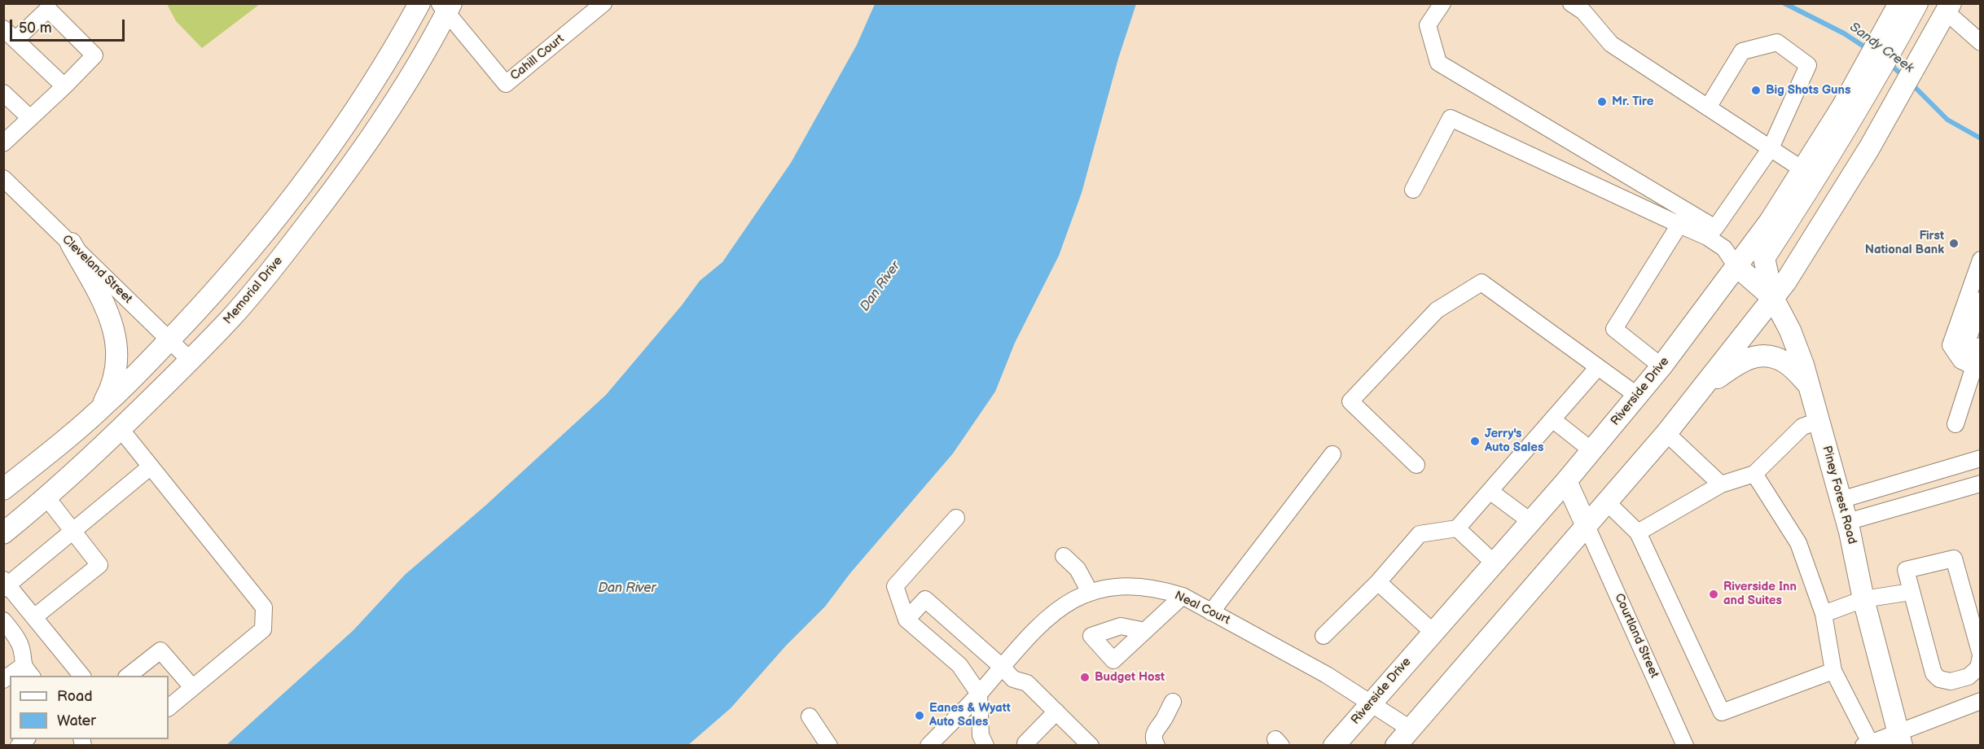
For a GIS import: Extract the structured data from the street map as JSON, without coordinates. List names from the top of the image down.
{
  "streets": {
    "main road": ["Memorial Drive", "Riverside Drive", "Piney Forest Road"],
    "street": [
      "Cahill Court",
      "Cleveland Street",
      "Neal Court",
      "Courtland Street"
    ]
  },
  "crossings": [
    ["Cahill Court", "Memorial Drive"],
    ["Cleveland Street", "Memorial Drive"],
    ["Riverside Drive", "Piney Forest Road"],
    ["Riverside Drive", "Neal Court"]
  ],
  "water": ["Sandy Creek", "Dan River"],
  "places": [
    "Big Shots Guns",
    "Mr. Tire",
    "First National Bank",
    "Jerry's Auto Sales",
    "Riverside Inn and Suites",
    "Budget Host",
    "Eanes & Wyatt Auto Sales"
  ],
  "legend": ["Road", "Water"],
  "scale_bar": "50 m"
}
